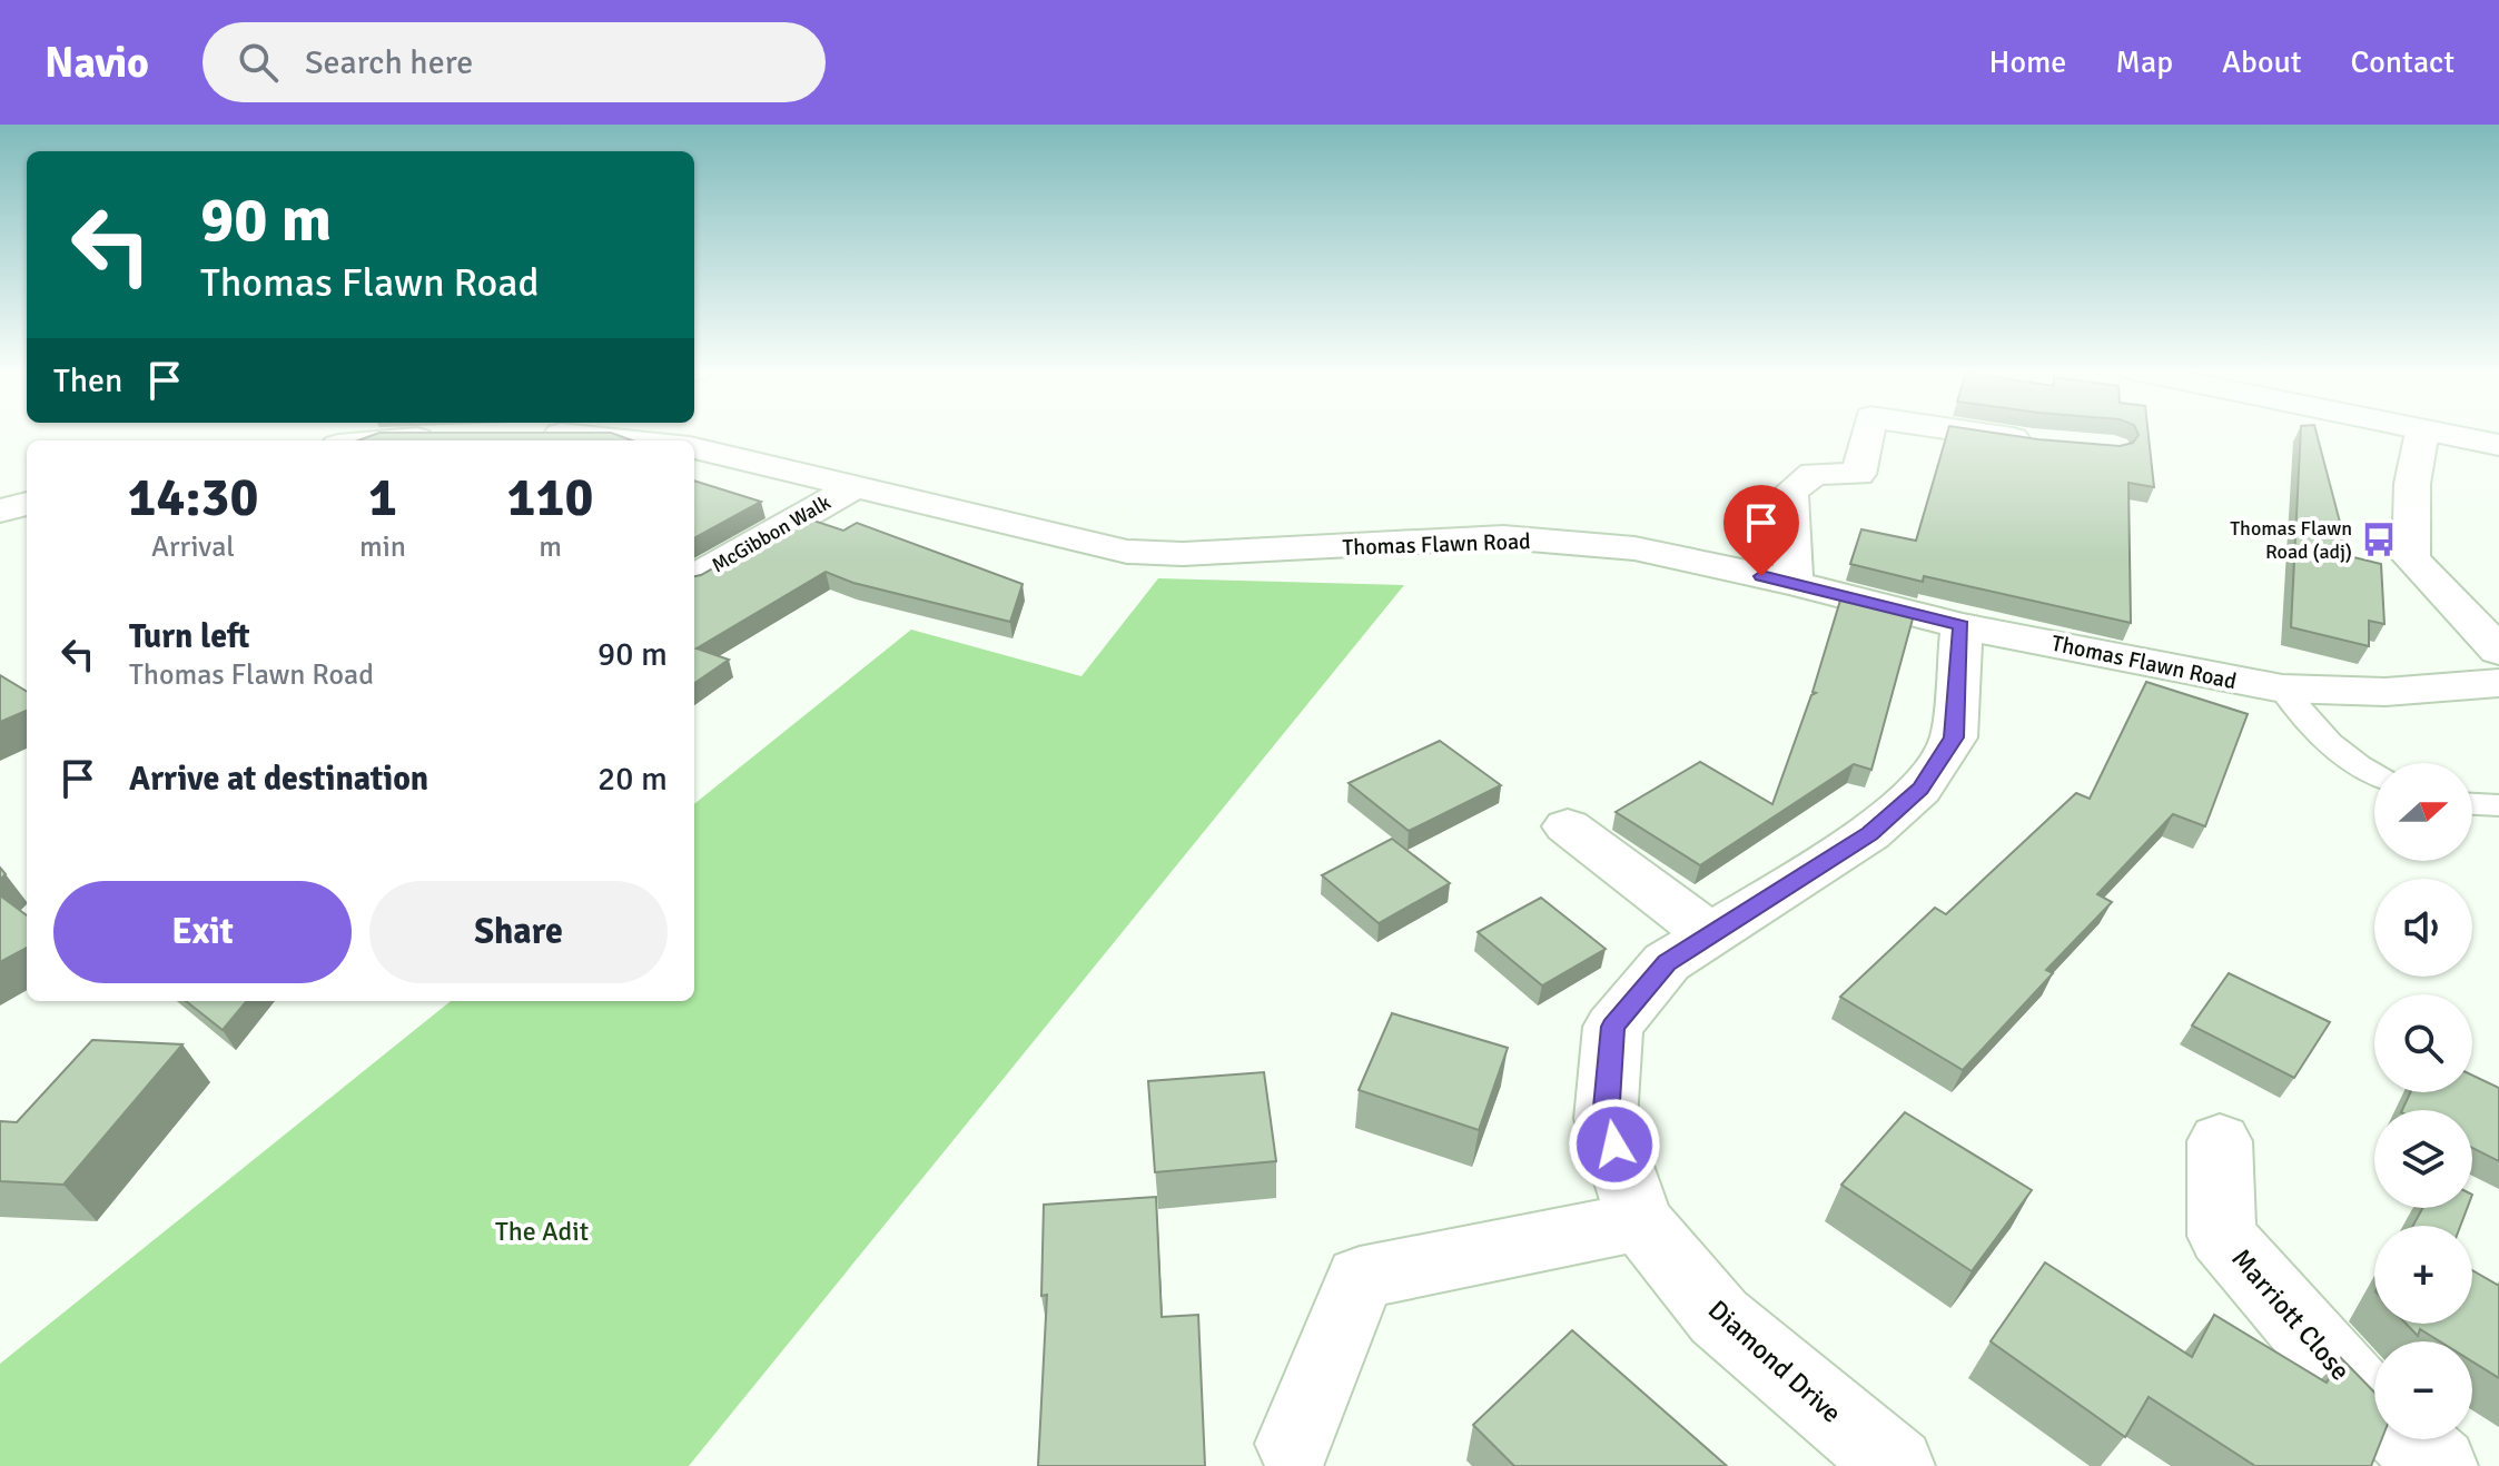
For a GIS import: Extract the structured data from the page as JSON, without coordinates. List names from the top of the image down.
{
  "streets": {
    "street": [
      "McGibbon Walk",
      "Thomas Flawn Road",
      "Marriott Close",
      "Diamond Drive"
    ]
  },
  "crossings": [
    ["McGibbon Walk", "Thomas Flawn Road"],
    ["Thomas Flawn Road", "Diamond Drive"]
  ],
  "parks": ["The Adit"],
  "places": {
    "bus stop": ["Thomas Flawn Road (adj)"]
  },
  "north": "right",
  "page": {
    "header": "Navio",
    "search": "Search here",
    "nav": [
      "Home",
      "Map",
      "About",
      "Contact"
    ],
    "turn": ["90 m", "Thomas Flawn Road"],
    "then": "Then",
    "eta": [
      "14:30",
      "Arrival",
      "1",
      "min",
      "110",
      "m"
    ],
    "list": [
      {
        "name": "Turn left",
        "note": "Thomas Flawn Road",
        "value": "90 m"
      },
      {
        "name": "Arrive at destination",
        "value": "20 m"
      }
    ],
    "map_buttons": ["+", "−"],
    "buttons": ["Exit", "Share"]
  }
}
